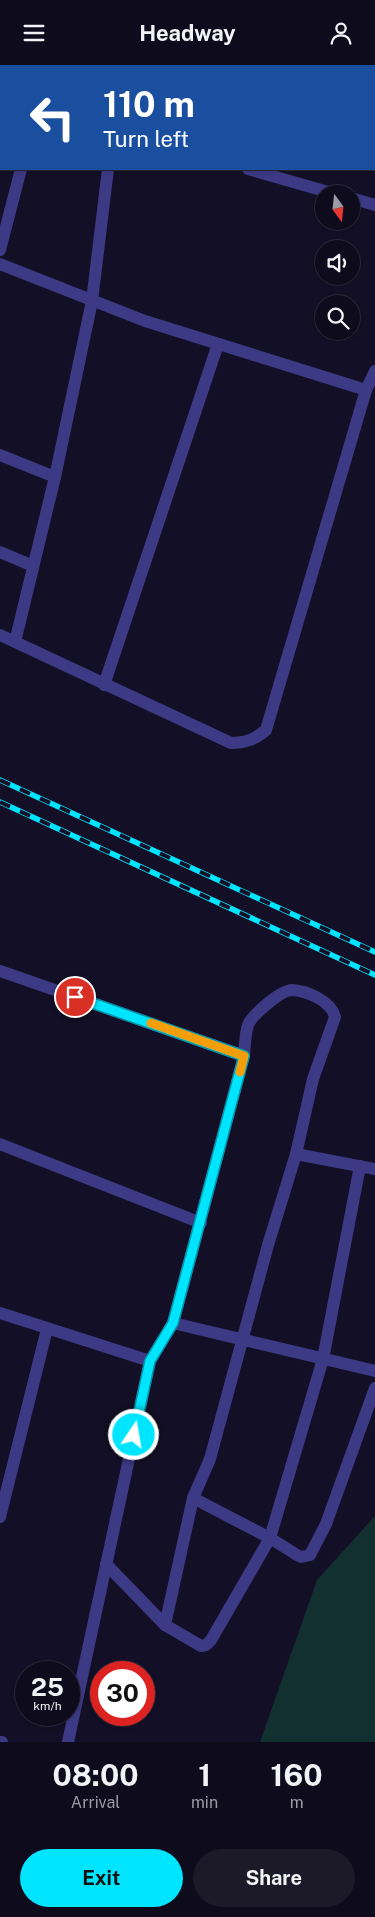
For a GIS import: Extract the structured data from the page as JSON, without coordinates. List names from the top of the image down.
{
  "north": "bottom",
  "page": {
    "header": "Headway",
    "turn": ["110 m", "Turn left"],
    "speed": "25 km/h",
    "limit": "30",
    "eta": [
      "08:00",
      "Arrival",
      "1",
      "min",
      "160",
      "m"
    ],
    "buttons": ["Exit", "Share"]
  }
}
